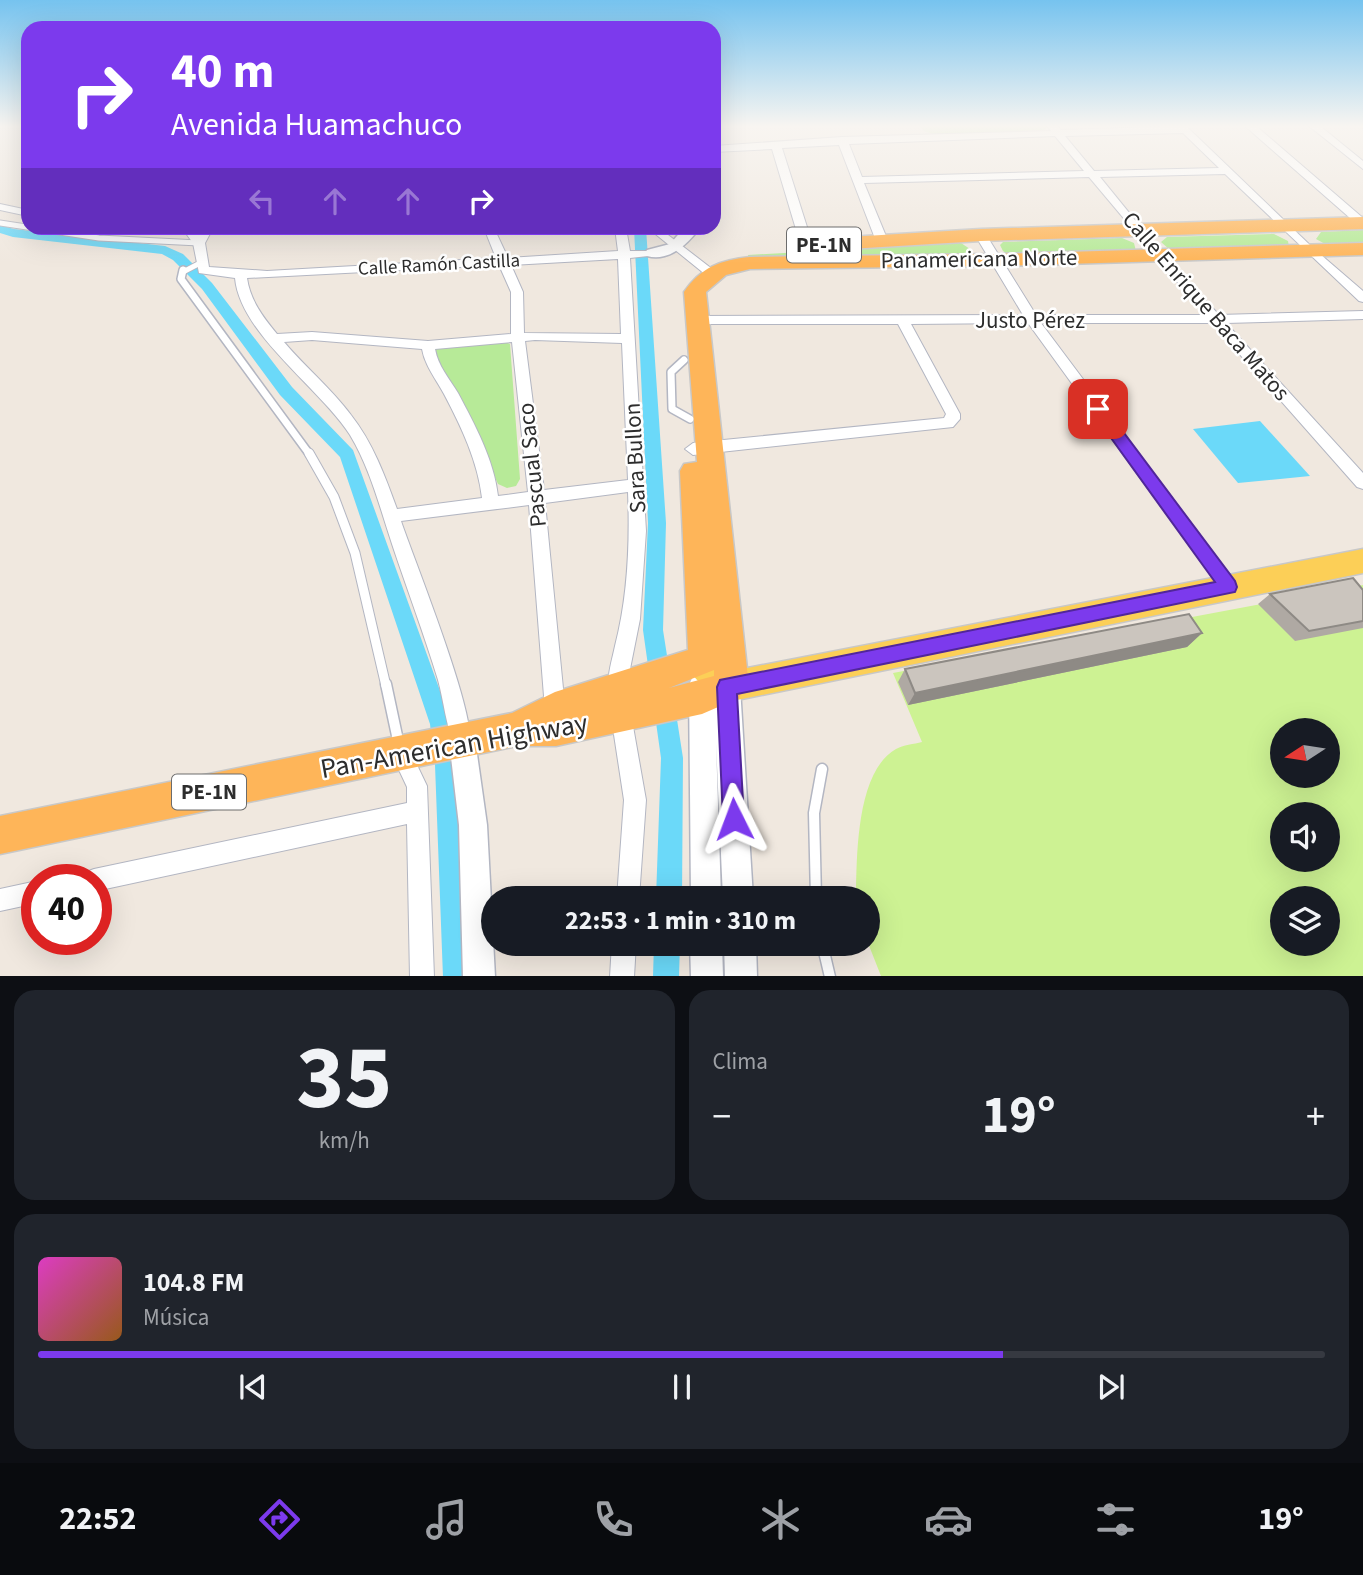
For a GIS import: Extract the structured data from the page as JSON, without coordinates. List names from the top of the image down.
{
  "streets": {
    "highway": ["PE-1N", "Panamericana Norte", "Pan-American Highway"],
    "street": [
      "Calle Ramón Castilla",
      "Calle Enrique Baca Matos",
      "Justo Pérez",
      "Sara Bullon",
      "Pascual Saco"
    ]
  },
  "crossings": [
    ["PE-1N", "Sara Bullon"],
    ["PE-1N", "Pascual Saco"],
    ["PE-1N", "Pan-American Highway"],
    ["Panamericana Norte", "Calle Enrique Baca Matos"],
    ["Calle Ramón Castilla", "Sara Bullon"],
    ["Calle Ramón Castilla", "Pascual Saco"],
    ["Calle Enrique Baca Matos", "Justo Pérez"],
    ["Sara Bullon", "Pan-American Highway"]
  ],
  "north": "left",
  "page": {
    "turn": ["40 m", "Avenida Huamachuco"],
    "limit": "40",
    "trip": "22:53 · 1 min · 310 m",
    "tile": [
      ["35", "km/h"],
      "Clima"
    ],
    "heat": ["−", "19°", "+"],
    "song": ["104.8 FM", "Música"],
    "tabs": ["22:52", "19°"]
  }
}
